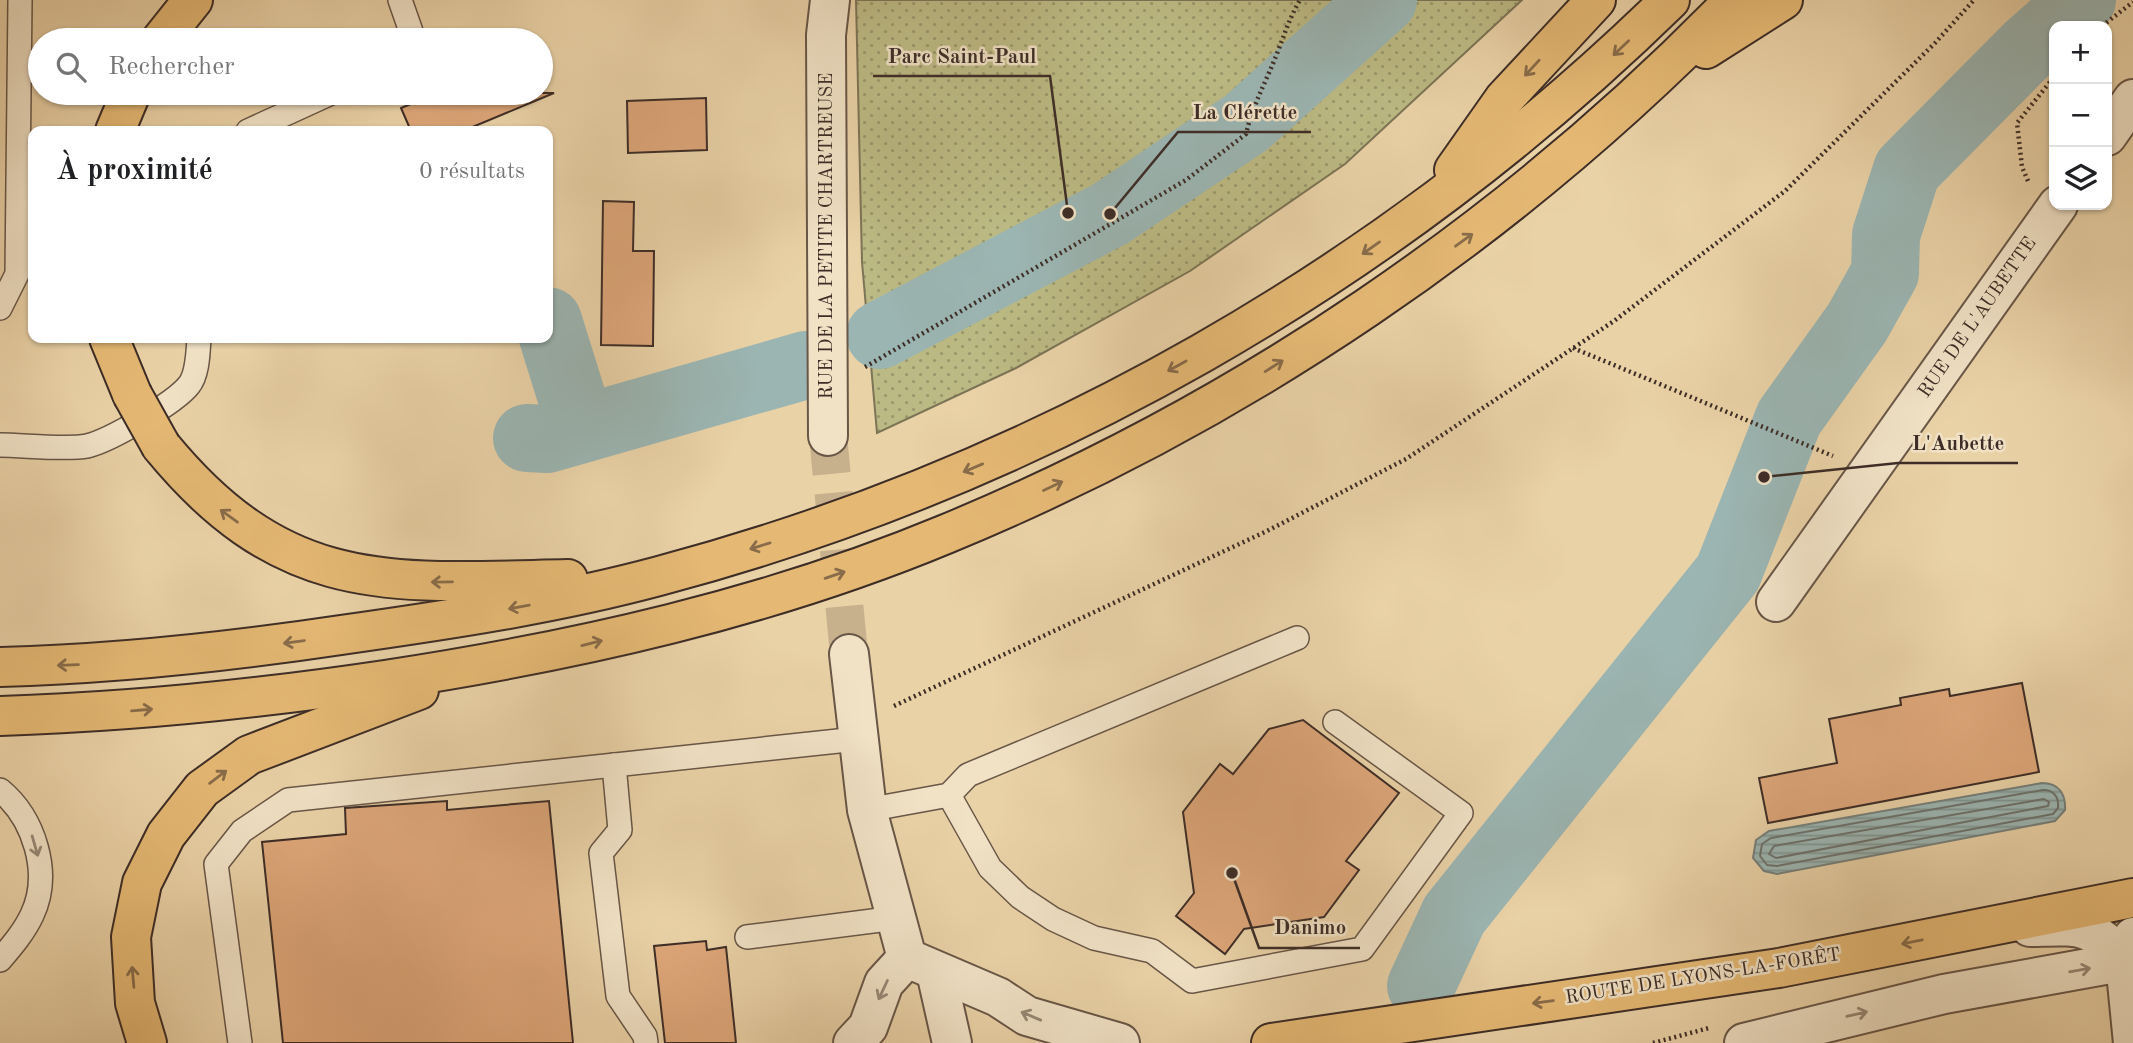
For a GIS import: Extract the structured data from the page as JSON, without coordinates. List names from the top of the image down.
{
  "streets": {
    "main road": ["ROUTE DE LYONS-LA-FORÊT"],
    "street": ["RUE DE LA PETITE CHARTREUSE", "RUE DE L'AUBETTE"]
  },
  "one_way": ["ROUTE DE LYONS-LA-FORÊT"],
  "places": [
    "Parc Saint-Paul",
    "La Clérette",
    "L'Aubette",
    "Danimo"
  ],
  "page": {
    "map_buttons": ["+", "−"],
    "search": "Rechercher",
    "heading": ["À proximité", "0 résultats"]
  }
}
